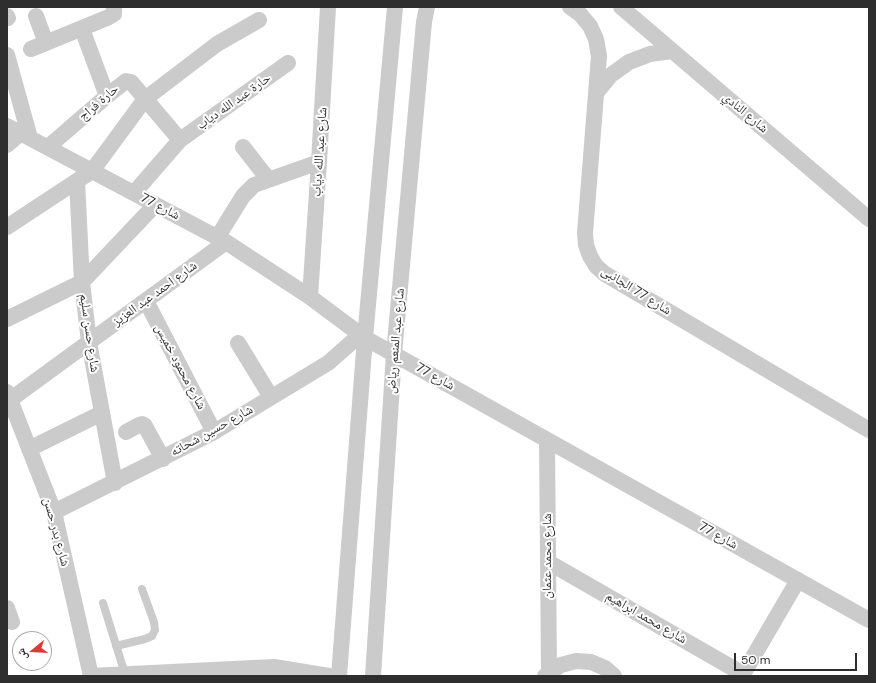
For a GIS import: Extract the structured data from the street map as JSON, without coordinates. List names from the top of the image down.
{
  "streets": {
    "street": [
      "حارة عبد الله دياب",
      "حارة فراج",
      "شارع النادي",
      "شارع عبد الله دياب",
      "شارع 77",
      "شارع 77 الجانبى",
      "شارع احمد عبد العزيز",
      "شارع حسن سليم",
      "شارع عبد المنعم رياض",
      "شارع محمود خميس",
      "شارع حسين شحاته",
      "شارع بدر حسن",
      "شارع محمد عثمان",
      "شارع محمد ابراهيم"
    ]
  },
  "crossings": [
    ["حارة عبد الله دياب", "حارة فراج"],
    ["حارة عبد الله دياب", "شارع 77"],
    ["حارة فراج", "شارع 77"],
    ["شارع عبد الله دياب", "شارع 77"],
    ["شارع 77", "شارع احمد عبد العزيز"],
    ["شارع 77", "شارع عبد المنعم رياض"],
    ["شارع 77", "شارع حسين شحاته"],
    ["شارع 77", "شارع محمد عثمان"],
    ["شارع احمد عبد العزيز", "شارع حسن سليم"],
    ["شارع احمد عبد العزيز", "شارع محمود خميس"],
    ["شارع احمد عبد العزيز", "شارع بدر حسن"],
    ["شارع حسن سليم", "شارع حسين شحاته"],
    ["شارع محمود خميس", "شارع حسين شحاته"],
    ["شارع حسين شحاته", "شارع بدر حسن"],
    ["شارع محمد عثمان", "شارع محمد ابراهيم"]
  ],
  "scale_bar": "50 m",
  "north": "left"
}
